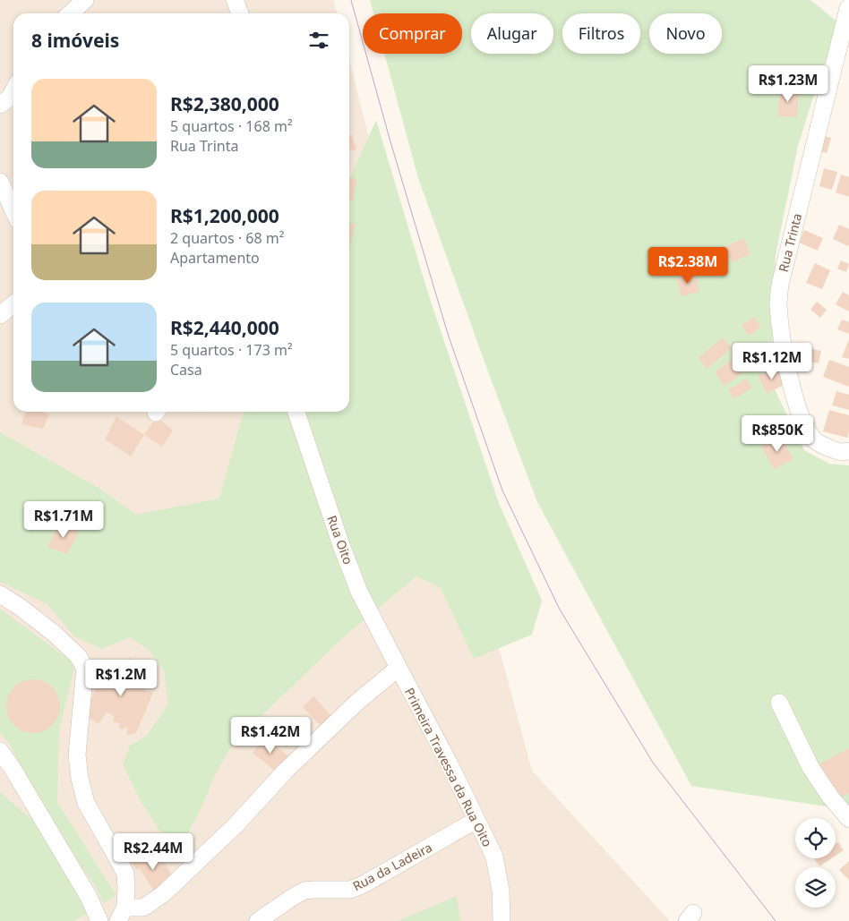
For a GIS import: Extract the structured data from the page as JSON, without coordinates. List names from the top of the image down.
{
  "streets": {
    "street": [
      "Rua Trinta",
      "Rua Oito",
      "Primeira Travessa da Rua Oito",
      "Rua da Ladeira"
    ]
  },
  "crossings": [
    ["Rua Oito", "Primeira Travessa da Rua Oito"],
    ["Primeira Travessa da Rua Oito", "Rua da Ladeira"]
  ],
  "page": {
    "chip": [
      "Comprar",
      "Alugar",
      "Filtros",
      "Novo"
    ],
    "heading": "8 imóveis",
    "price": [
      "R$1.23M",
      "R$2.38M",
      "R$1.12M",
      "R$850K",
      "R$1.71M",
      "R$1.2M",
      "R$1.42M",
      "R$2.44M"
    ],
    "list": [
      {
        "name": "R$2,380,000",
        "note": "5 quartos · 168 m² · Rua Trinta"
      },
      {
        "name": "R$1,200,000",
        "note": "2 quartos · 68 m² · Apartamento"
      },
      {
        "name": "R$2,440,000",
        "note": "5 quartos · 173 m² · Casa"
      }
    ]
  }
}
